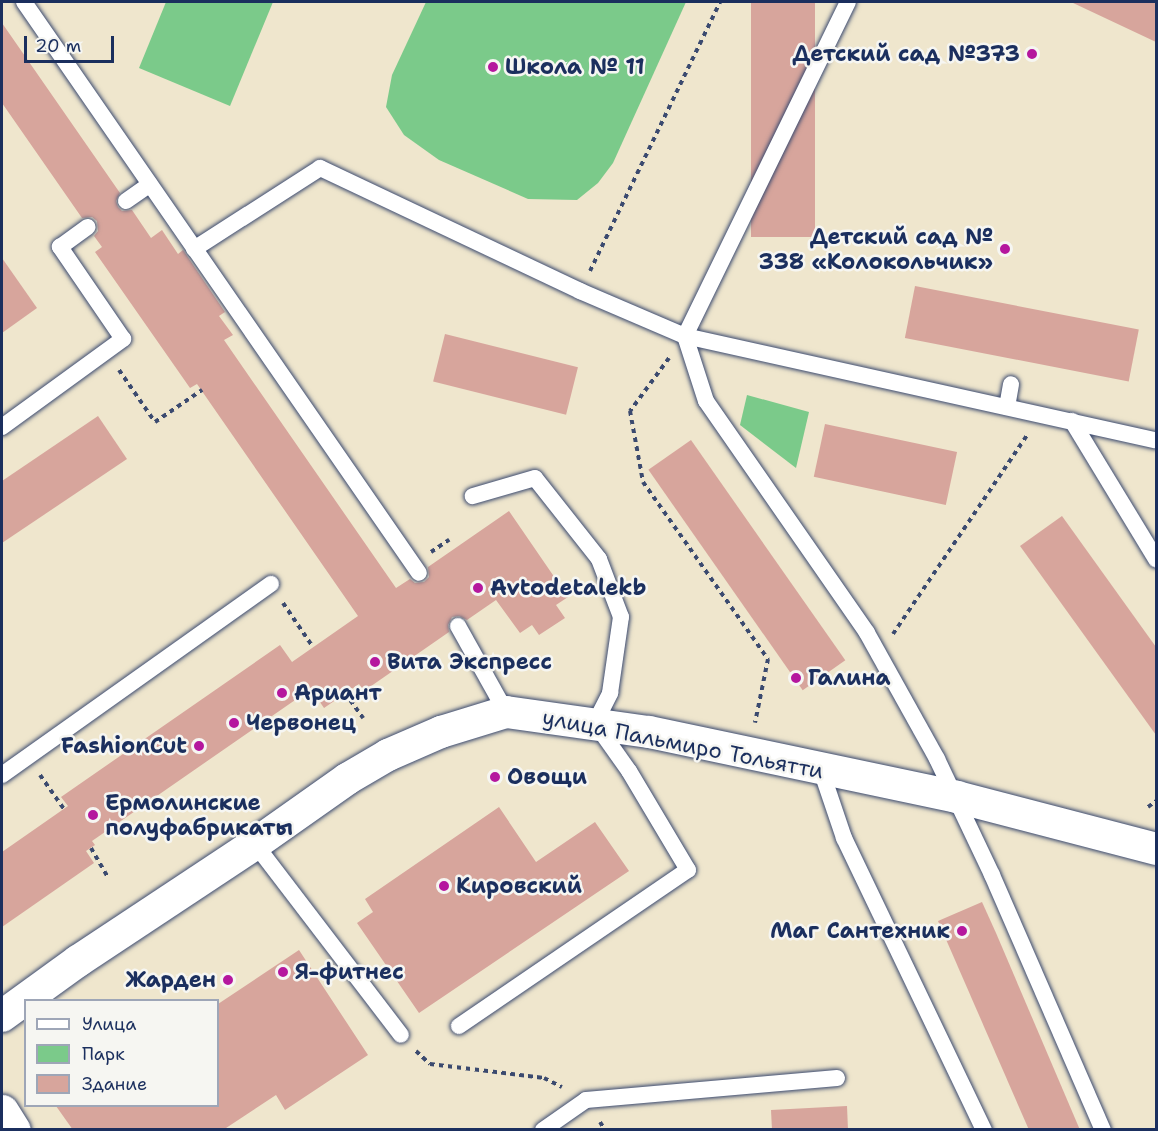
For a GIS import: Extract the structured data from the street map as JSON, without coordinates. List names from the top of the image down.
{
  "streets": {
    "street": ["улица Пальмиро Тольятти"]
  },
  "places": [
    "Детский сад №373",
    "Школа № 11",
    "Детский сад № 338 «Колокольчик»",
    "Avtodetalekb",
    "Вита Экспресс",
    "Галина",
    "Ариант",
    "Червонец",
    "FashionCut",
    "Овощи",
    "Ермолинские полуфабрикаты",
    "Кировский",
    "Маг Сантехник",
    "Я-фитнес",
    "Жарден"
  ],
  "legend": ["Улица", "Парк", "Здание"],
  "scale_bar": "20 m"
}
